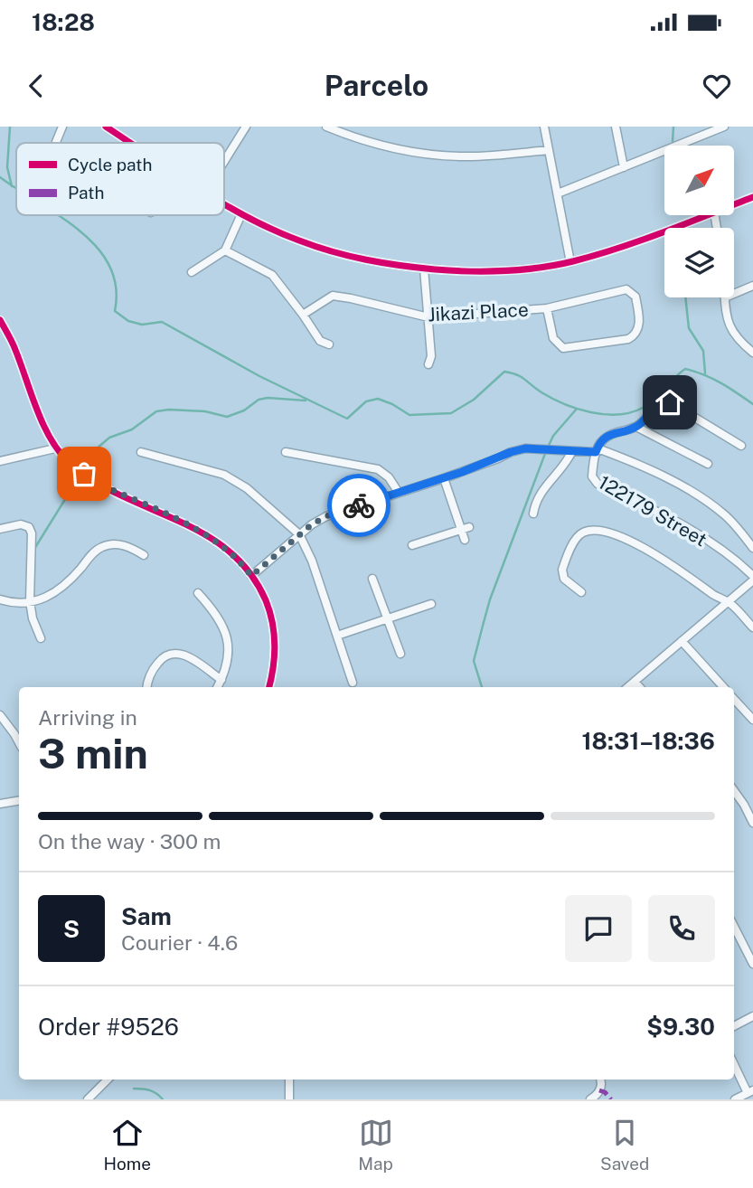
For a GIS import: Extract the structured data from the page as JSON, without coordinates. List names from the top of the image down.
{
  "streets": {
    "street": ["Jikazi Place", "122179 Street"]
  },
  "legend": ["Cycle path", "Path"],
  "north": "top right",
  "page": {
    "status": "18:28",
    "header": "Parcelo",
    "heading": ["3 min", "Arriving in", "18:31–18:36"],
    "panel": [
      "Sam",
      "Courier · 4.6",
      "Order #9526",
      "$9.30"
    ],
    "bar": "On the way · 300 m",
    "round": "S",
    "tabs": ["Home", "Map", "Saved"]
  }
}
